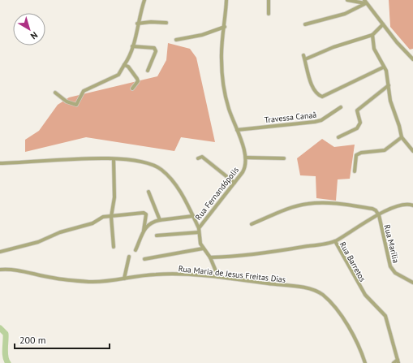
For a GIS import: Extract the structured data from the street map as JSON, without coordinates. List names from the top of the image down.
{
  "streets": {
    "street": [
      "Travessa Canaã",
      "Rua Fernandópolis",
      "Rua Marília",
      "Rua Barretos",
      "Rua Maria de Jesus Freitas Dias"
    ]
  },
  "crossings": [
    ["Rua Fernandópolis", "Rua Barretos"],
    ["Rua Fernandópolis", "Rua Maria de Jesus Freitas Dias"]
  ],
  "scale_bar": "200 m",
  "north": "bottom right"
}
